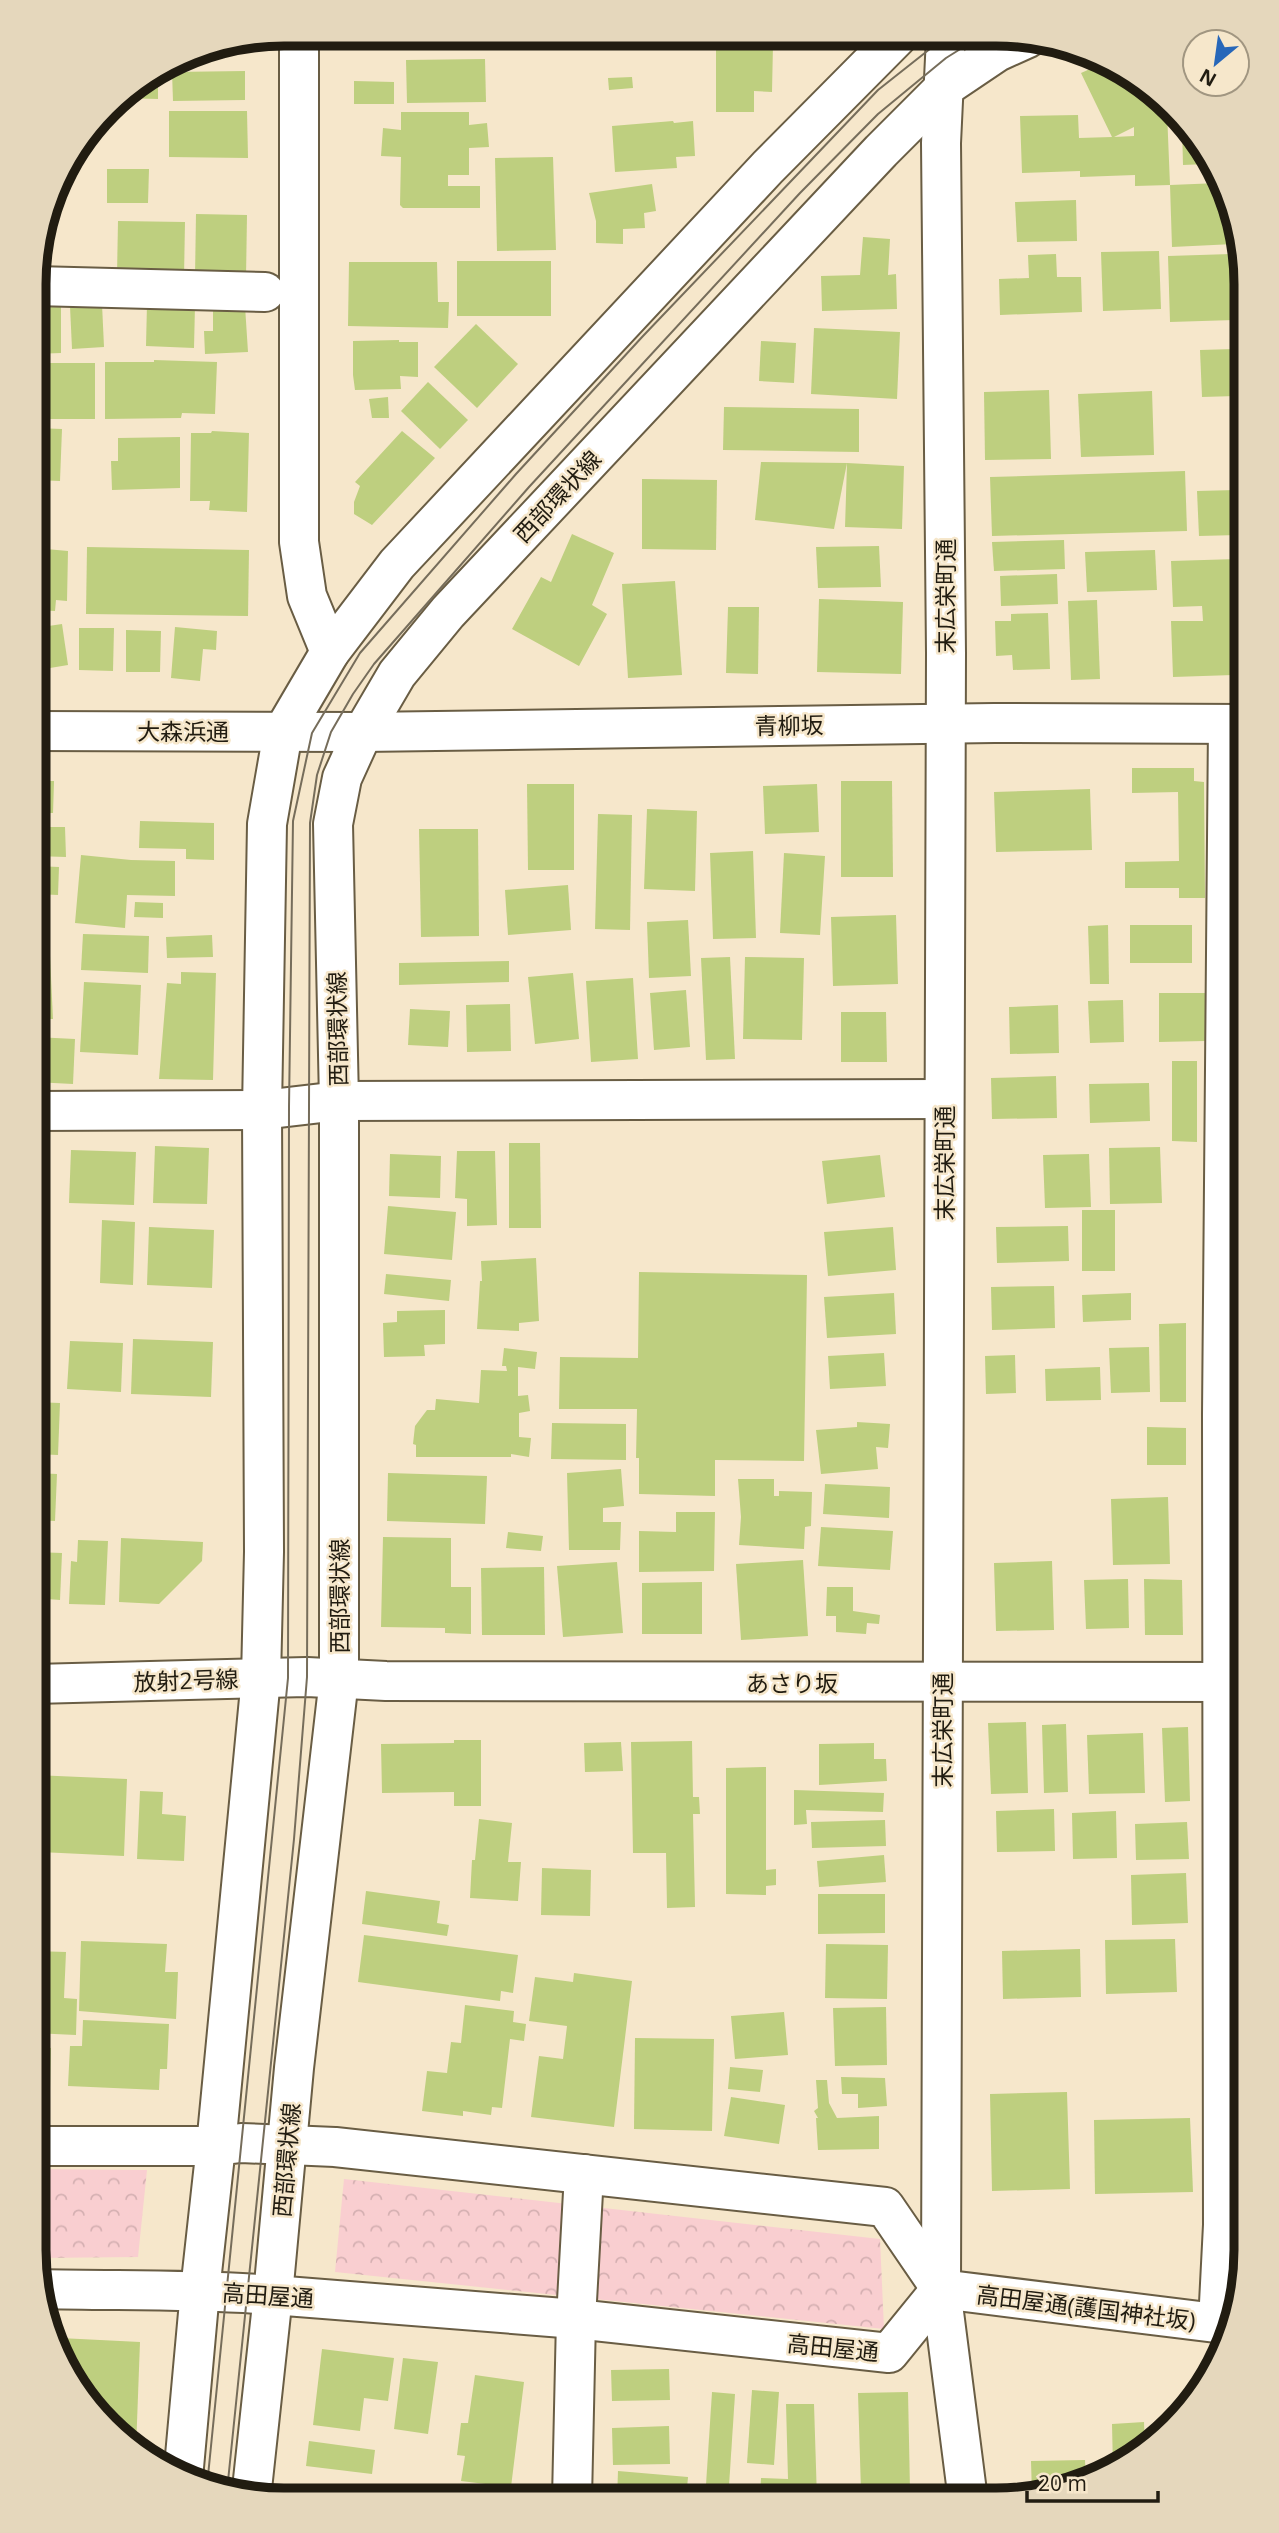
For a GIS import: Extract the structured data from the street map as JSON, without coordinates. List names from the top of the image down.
{
  "streets": {
    "street": [
      "西部環状線",
      "末広栄町通",
      "青柳坂",
      "大森浜通",
      "放射2号線",
      "あさり坂",
      "高田屋通",
      "高田屋通(護国神社坂)"
    ]
  },
  "crossings": [
    ["西部環状線", "末広栄町通"],
    ["西部環状線", "青柳坂"],
    ["西部環状線", "大森浜通"],
    ["西部環状線", "放射2号線"],
    ["西部環状線", "あさり坂"],
    ["西部環状線", "高田屋通"],
    ["末広栄町通", "青柳坂"],
    ["末広栄町通", "あさり坂"],
    ["末広栄町通", "高田屋通"],
    ["末広栄町通", "高田屋通(護国神社坂)"],
    ["青柳坂", "大森浜通"],
    ["放射2号線", "あさり坂"],
    ["高田屋通", "高田屋通(護国神社坂)"]
  ],
  "scale_bar": "20 m",
  "north": "bottom left"
}
